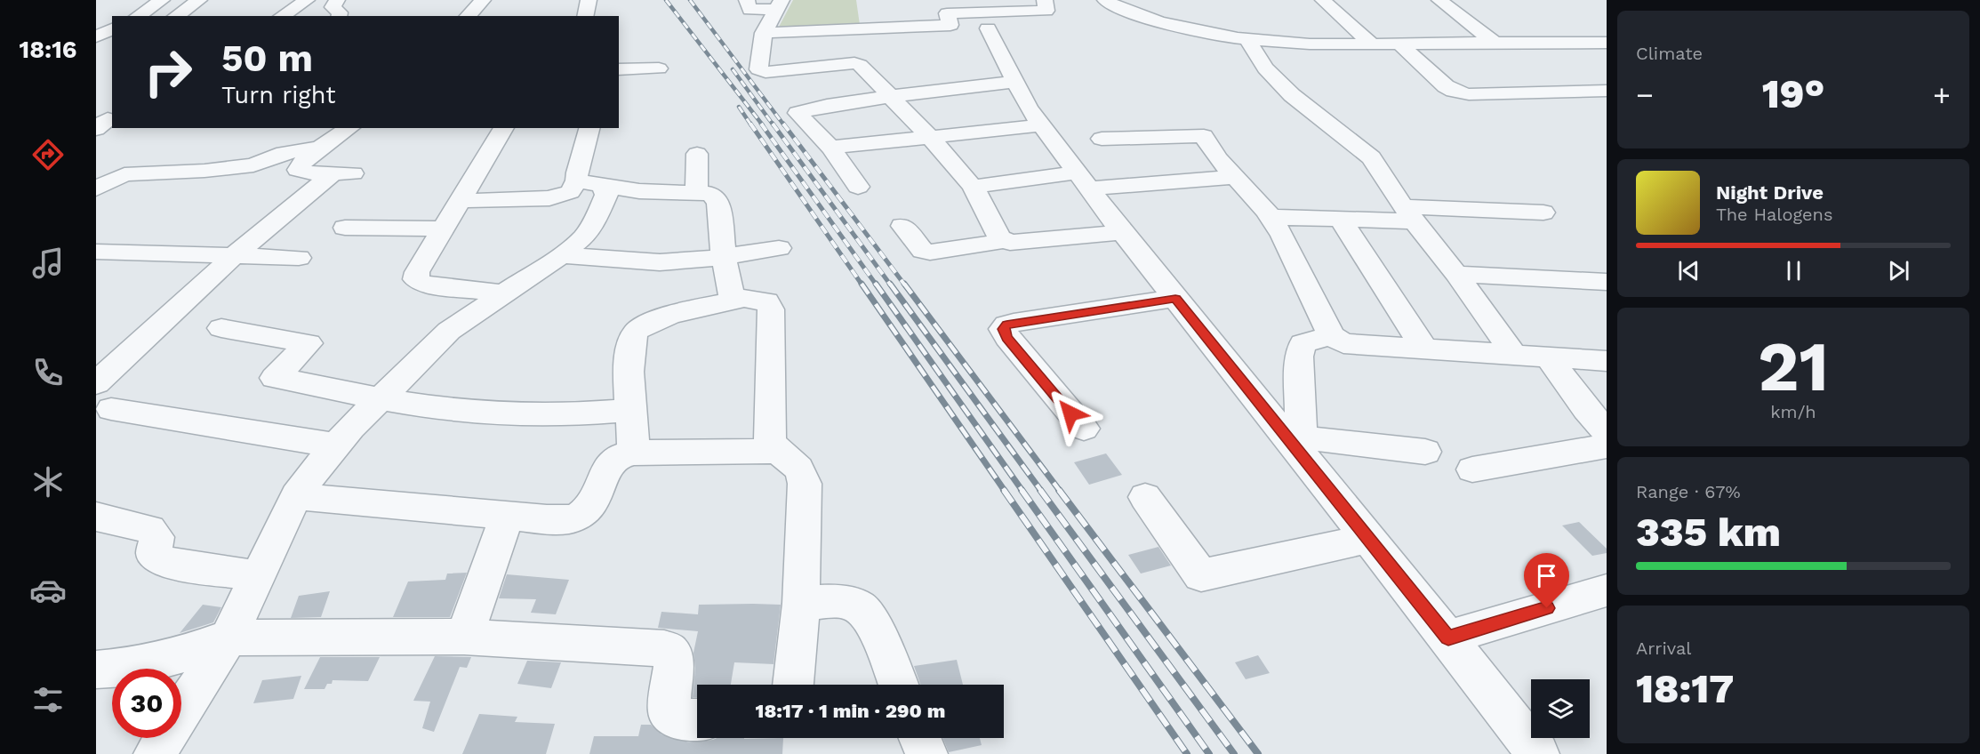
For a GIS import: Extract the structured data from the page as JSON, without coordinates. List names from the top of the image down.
{
  "page": {
    "tabs": "18:16",
    "tile": [
      "Climate",
      ["21", "km/h"],
      ["Range · 67%", "335 km"],
      ["Arrival", "18:17"]
    ],
    "turn": ["50 m", "Turn right"],
    "heat": ["−", "19°", "+"],
    "song": ["Night Drive", "The Halogens"],
    "limit": "30",
    "trip": "18:17 · 1 min · 290 m"
  }
}
